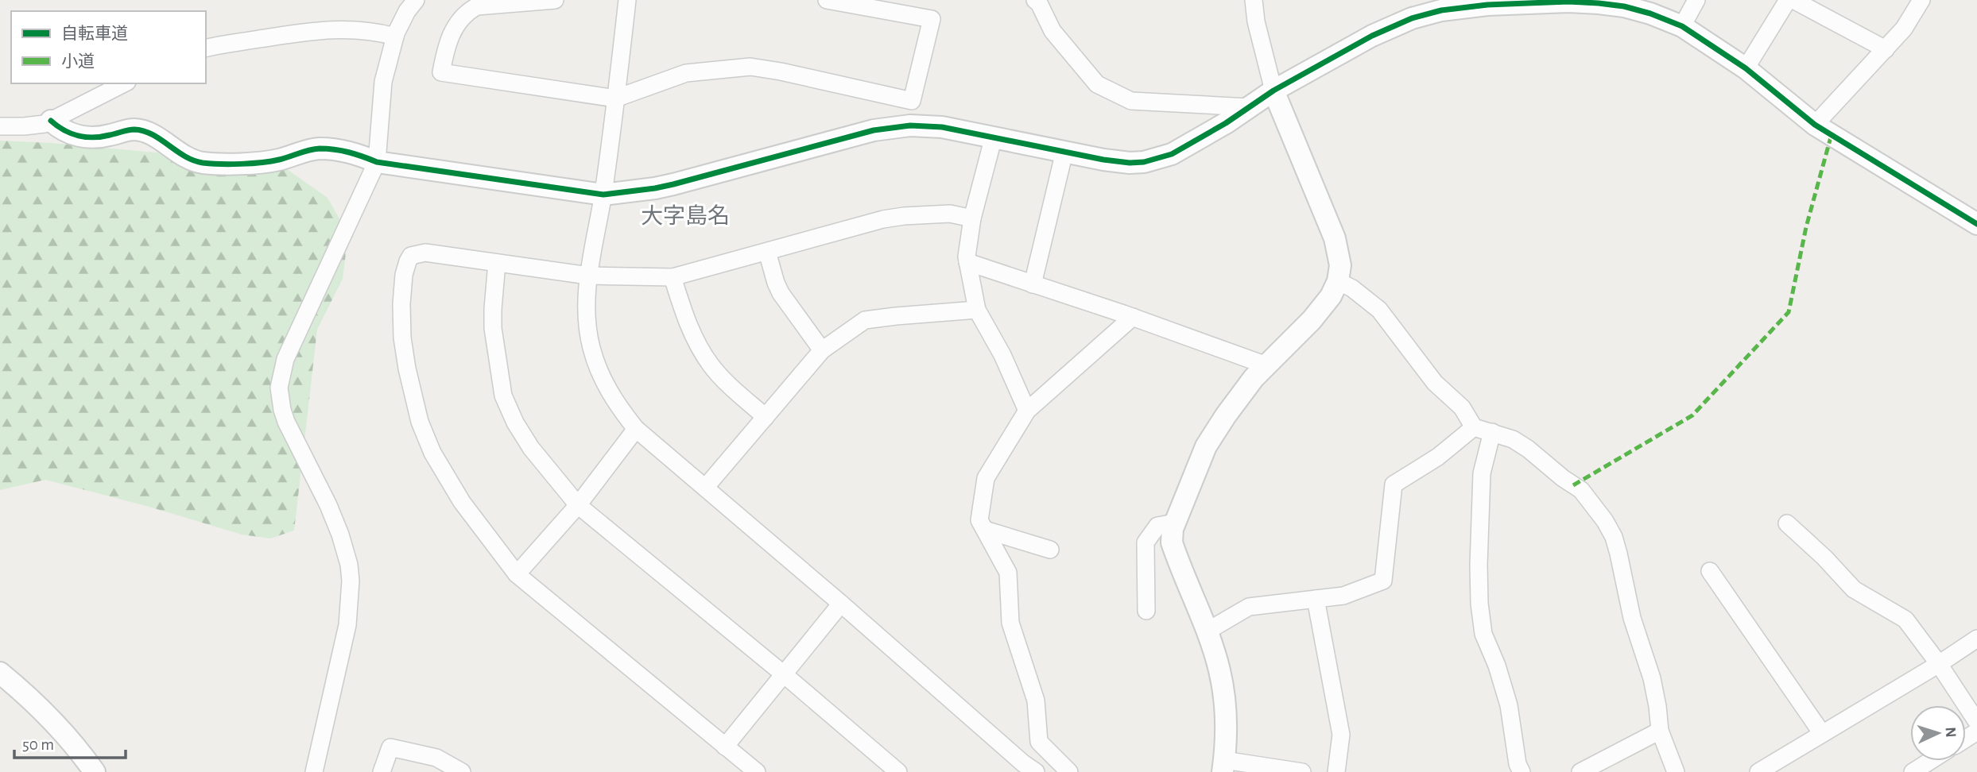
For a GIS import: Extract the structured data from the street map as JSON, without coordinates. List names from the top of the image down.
{
  "districts": ["大字島名"],
  "legend": ["自転車道", "小道"],
  "scale_bar": "50 m",
  "north": "right"
}
